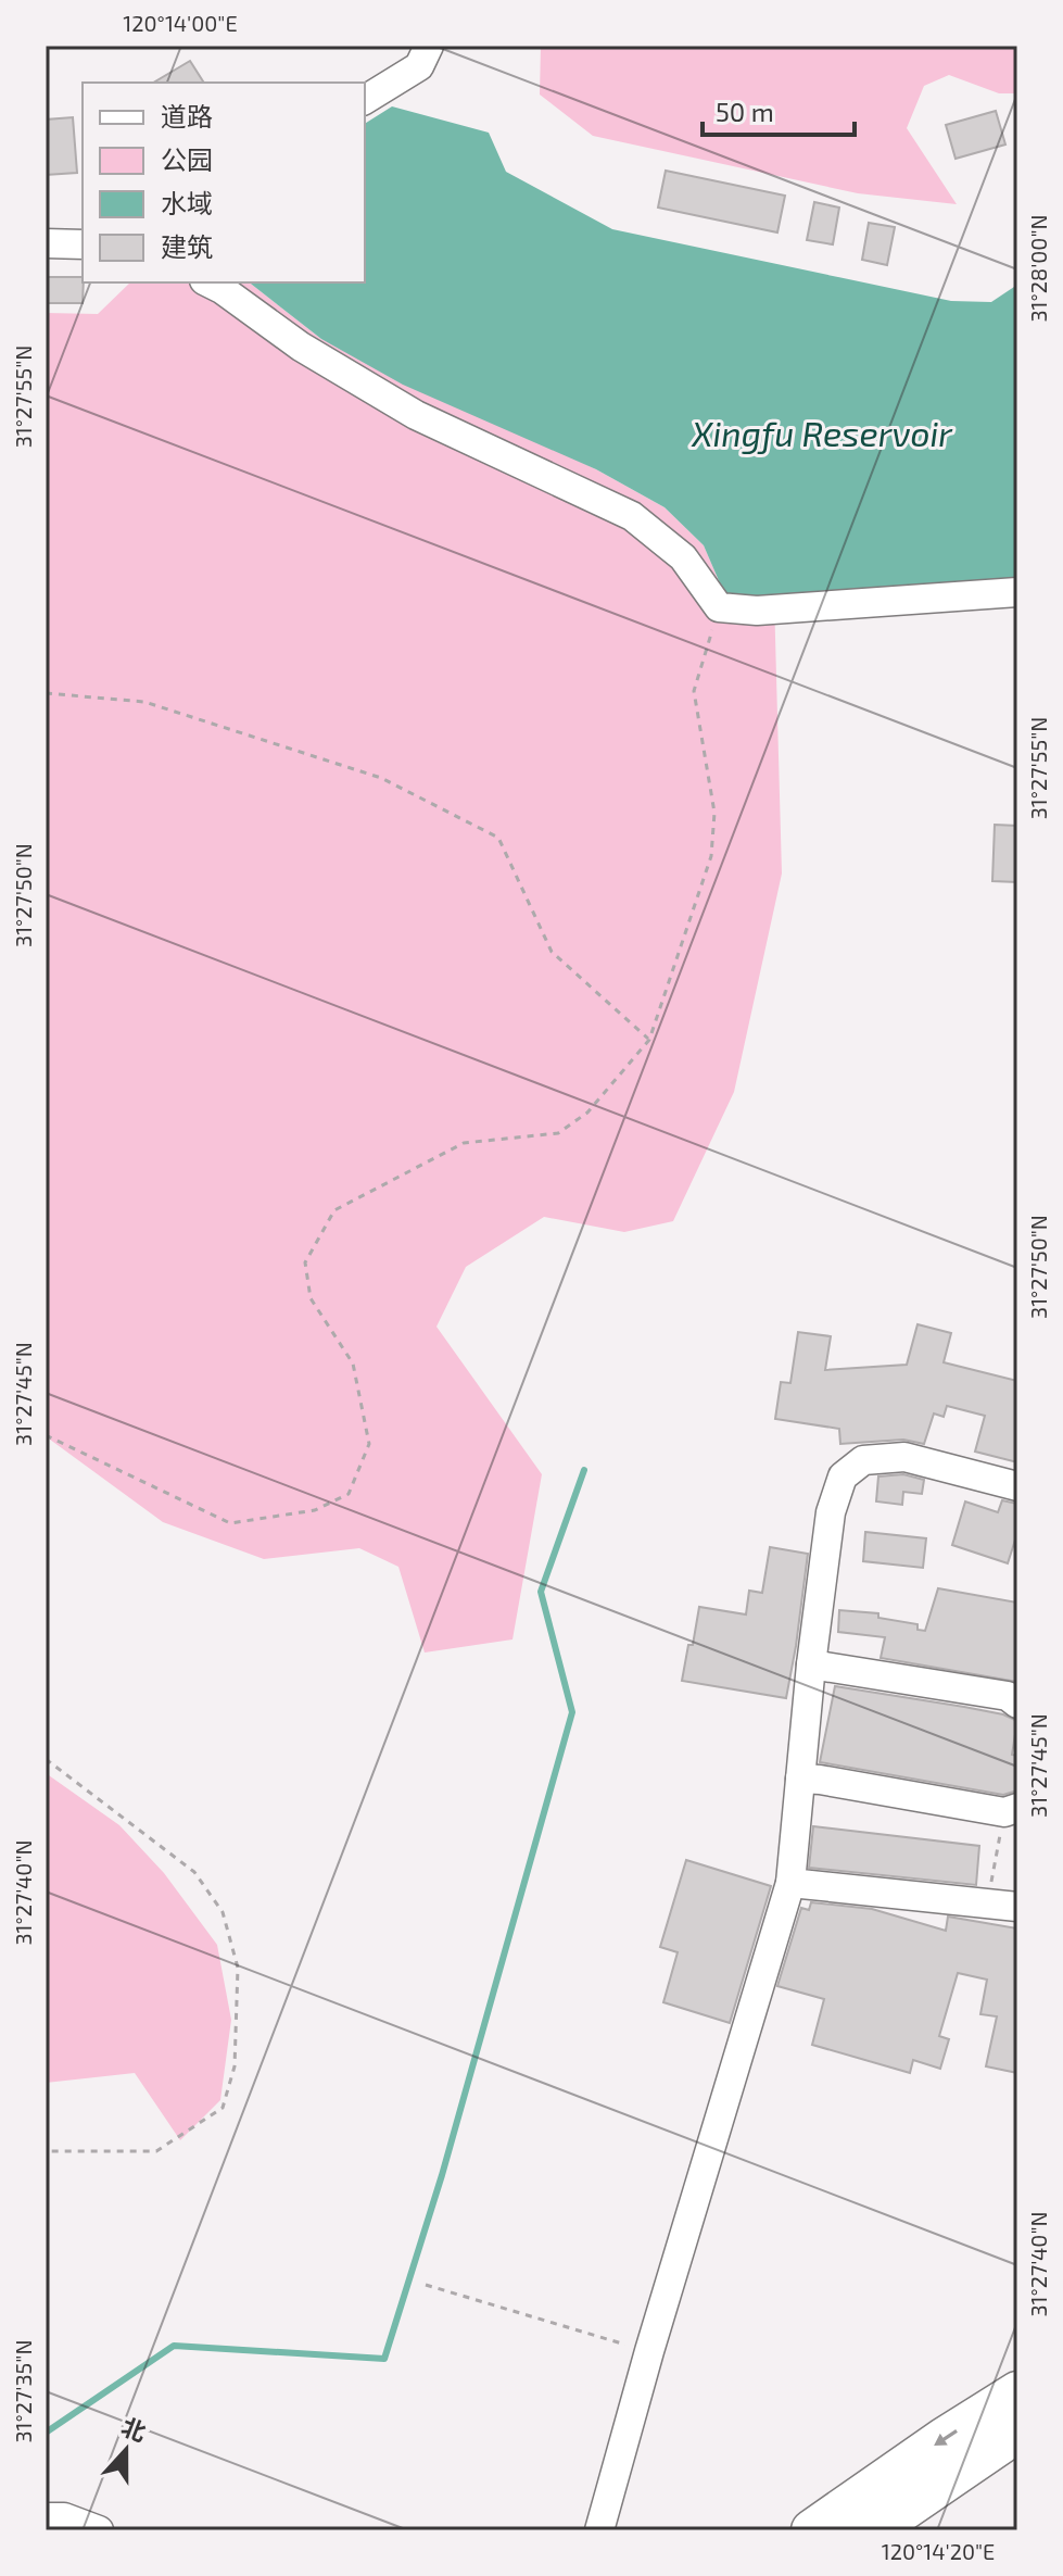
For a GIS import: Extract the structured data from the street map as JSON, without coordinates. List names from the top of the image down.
{
  "water": ["Xingfu Reservoir"],
  "legend": [
    "道路",
    "公园",
    "水域",
    "建筑"
  ],
  "scale_bar": "50 m",
  "north": "top",
  "coordinates": [
    "120°14'00\"E",
    "31°28'00\"N",
    "31°27'55\"N",
    "31°27'50\"N",
    "31°27'45\"N",
    "31°27'40\"N",
    "31°27'35\"N",
    "120°14'20\"E"
  ]
}
